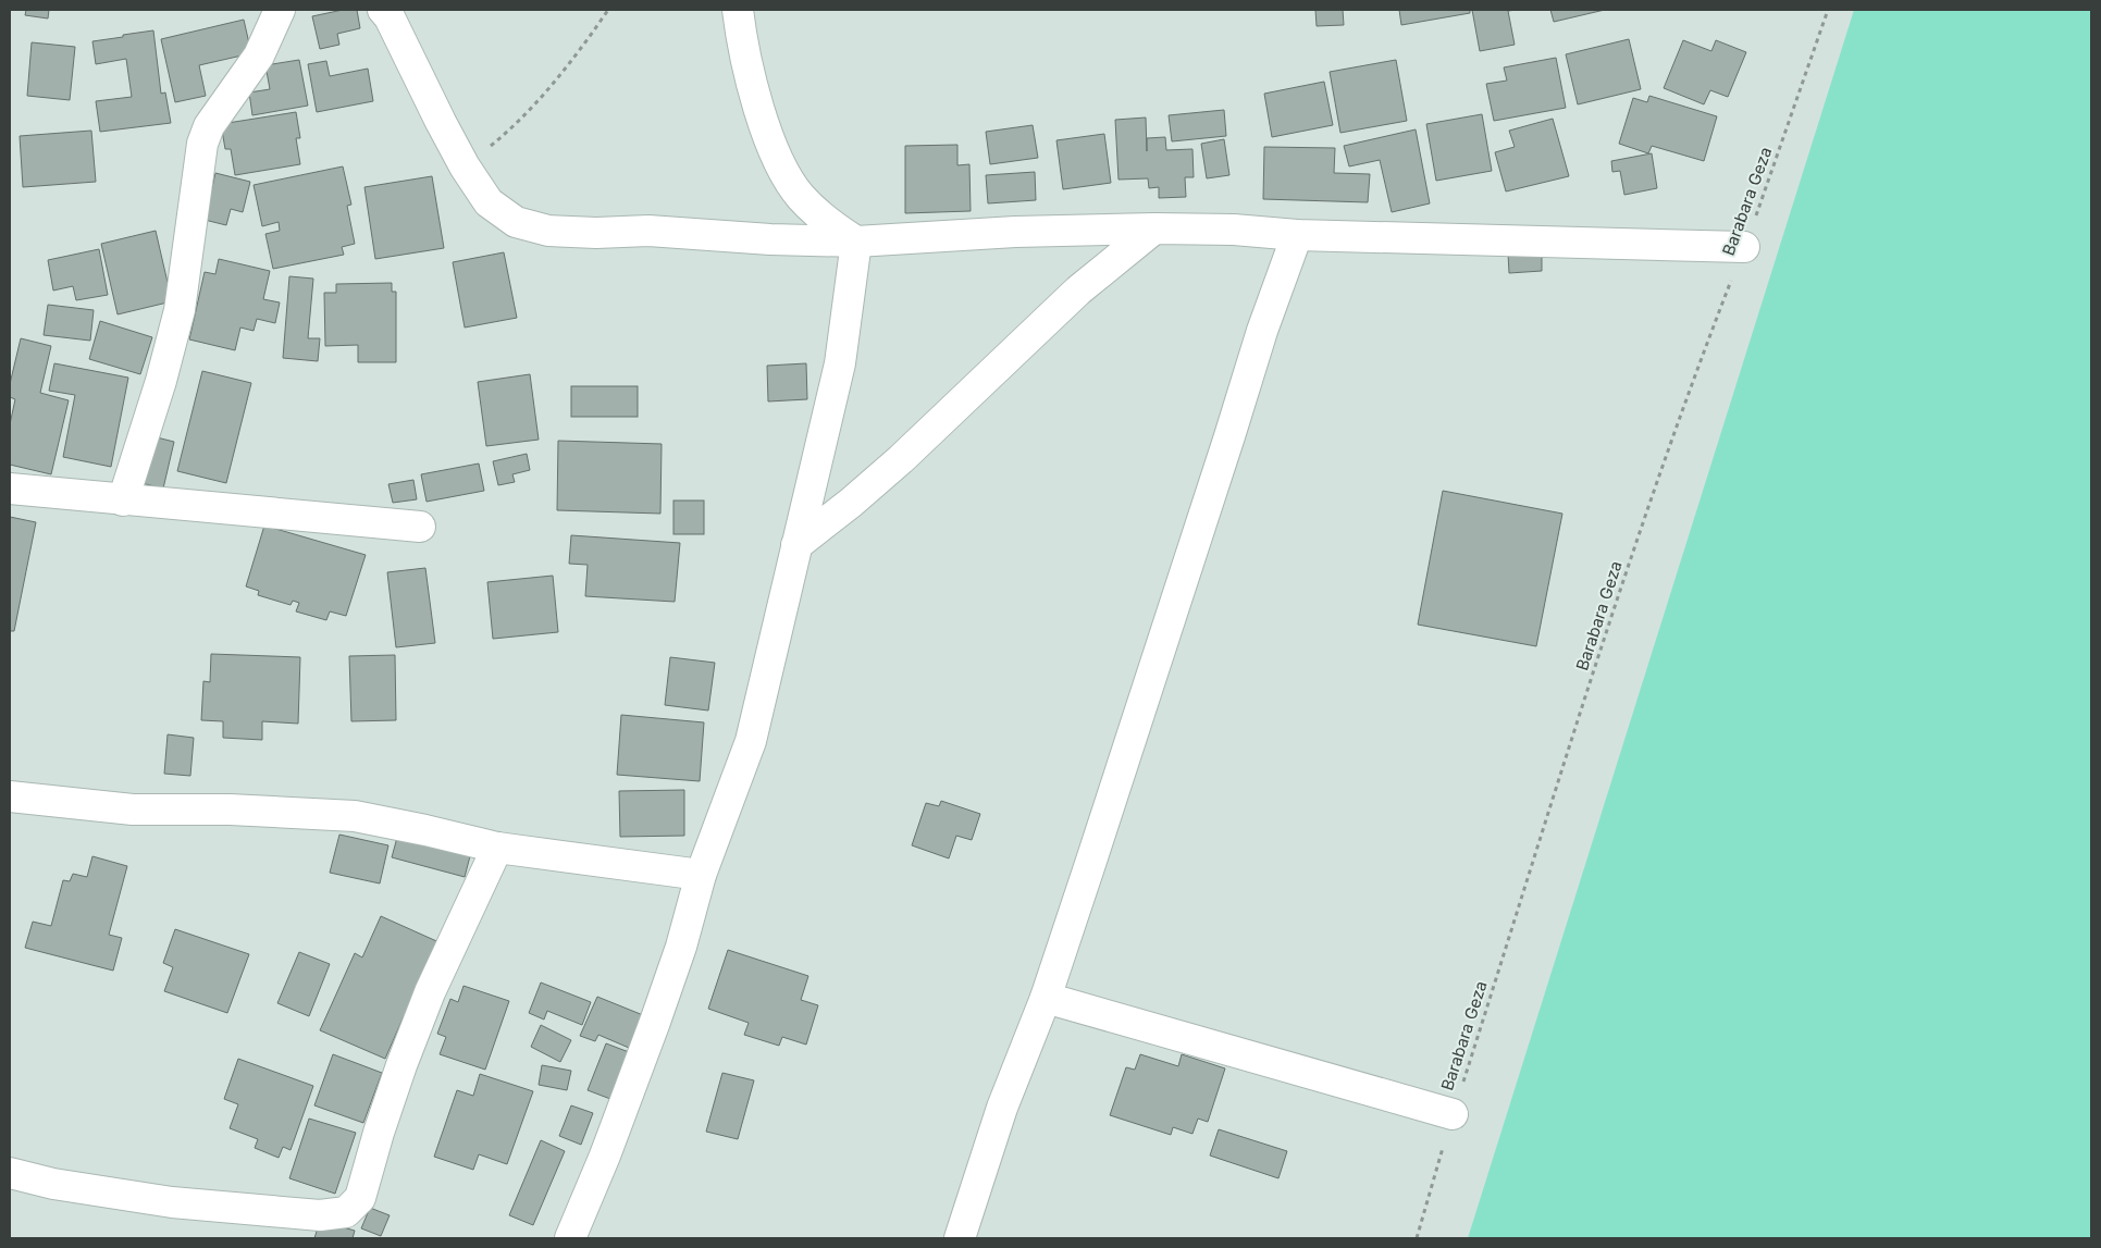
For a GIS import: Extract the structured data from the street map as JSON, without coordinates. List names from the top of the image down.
{
  "streets": {
    "path": ["Barabara Geza"]
  }
}
